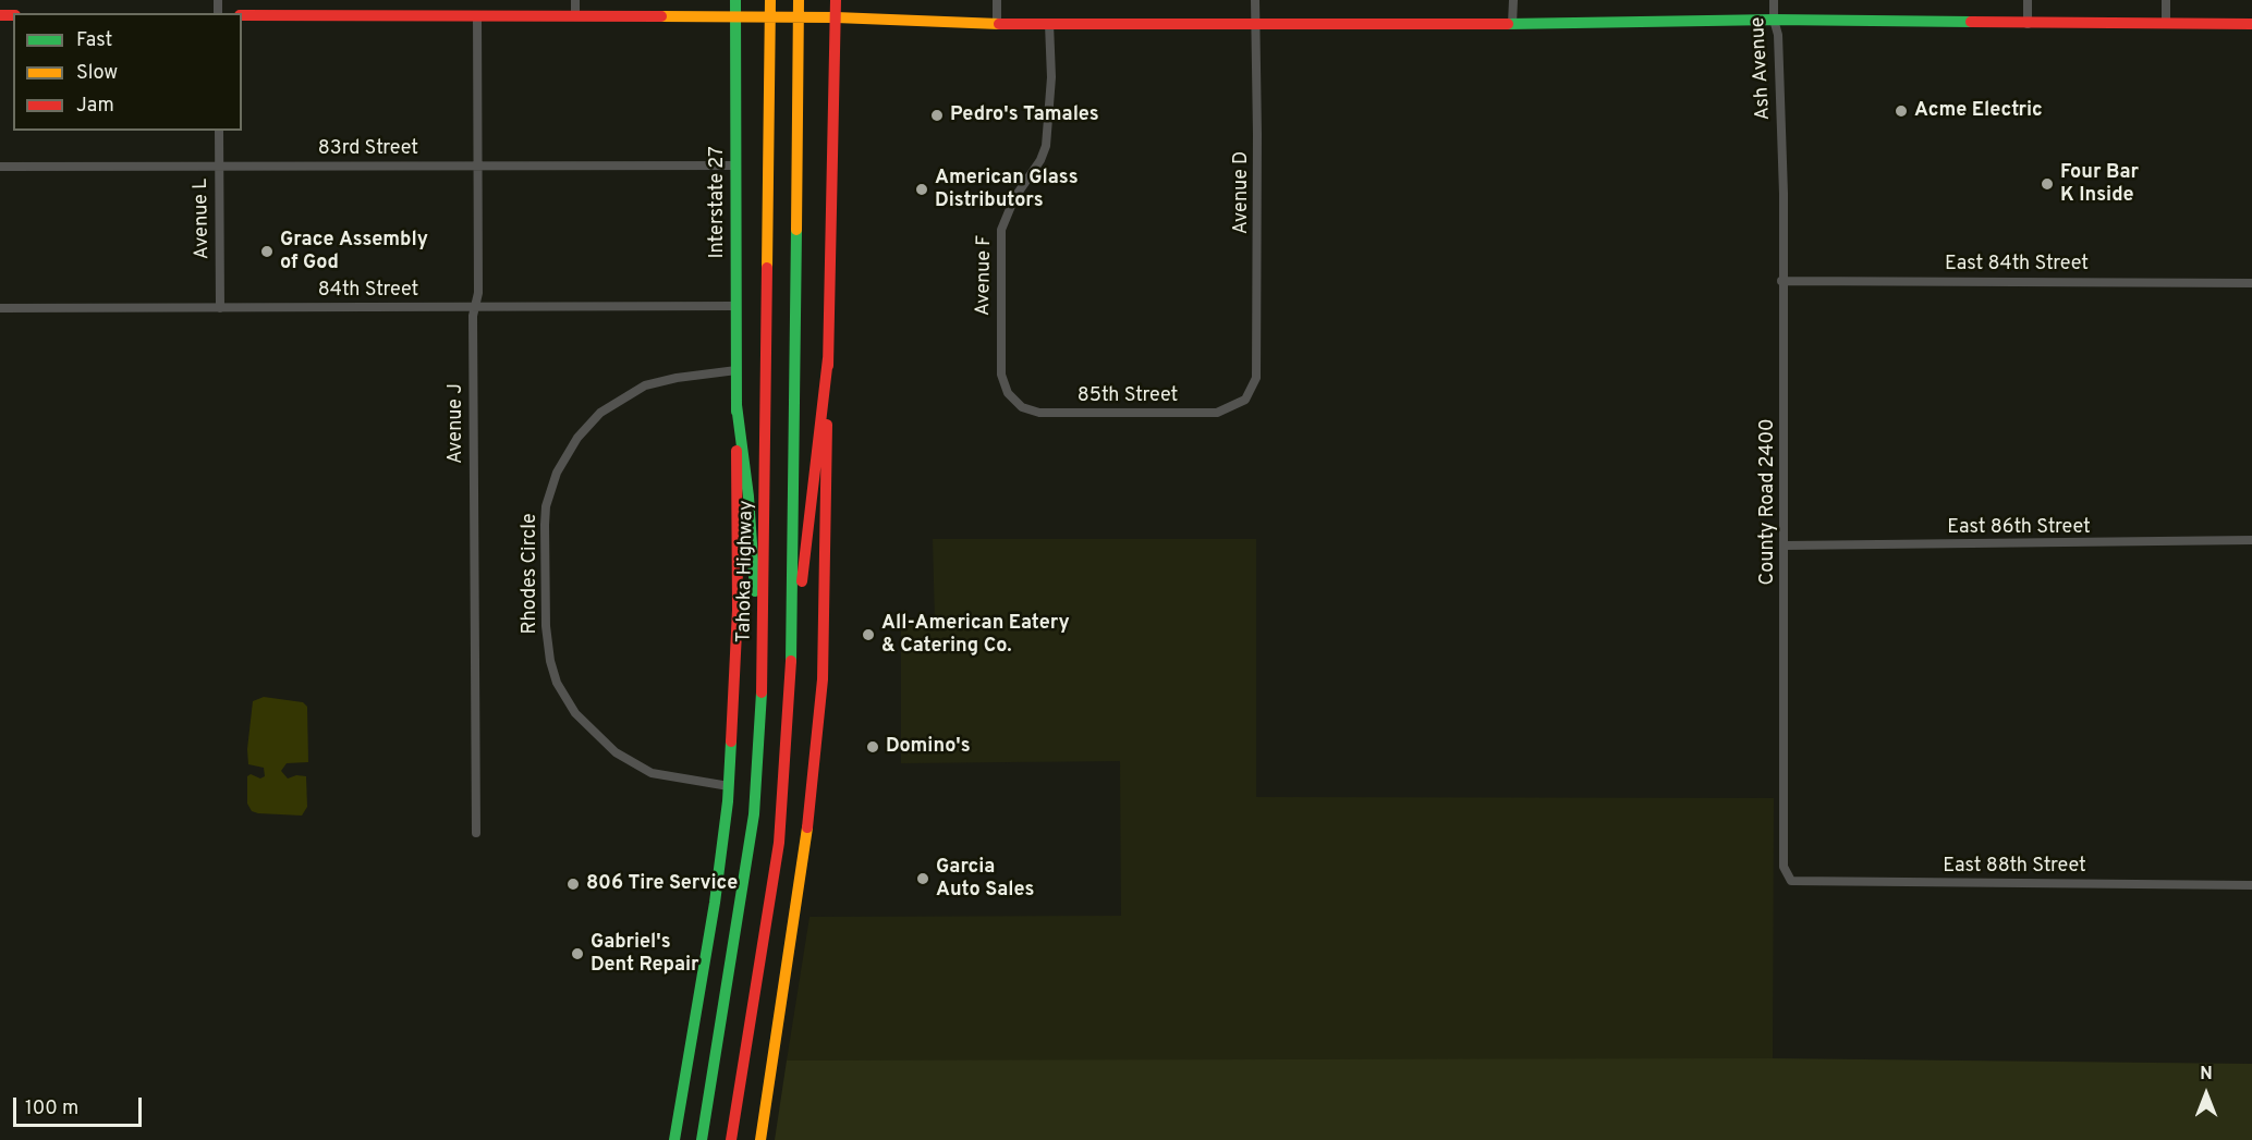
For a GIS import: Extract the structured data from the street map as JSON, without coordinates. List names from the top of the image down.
{
  "streets": {
    "main road": ["Interstate 27", "Tahoka Highway"],
    "street": [
      "Ash Avenue",
      "83rd Street",
      "Avenue D",
      "Avenue L",
      "East 84th Street",
      "Avenue F",
      "84th Street",
      "85th Street",
      "Avenue J",
      "County Road 2400",
      "East 86th Street",
      "Rhodes Circle",
      "East 88th Street"
    ]
  },
  "crossings": [
    ["Ash Avenue", "County Road 2400"],
    ["83rd Street", "Interstate 27"],
    ["83rd Street", "Avenue L"],
    ["83rd Street", "Avenue J"],
    ["Avenue D", "85th Street"],
    ["Interstate 27", "84th Street"],
    ["Interstate 27", "Tahoka Highway"],
    ["Interstate 27", "Rhodes Circle"],
    ["Avenue L", "84th Street"],
    ["East 84th Street", "County Road 2400"],
    ["Avenue F", "85th Street"],
    ["84th Street", "Avenue J"],
    ["County Road 2400", "East 86th Street"],
    ["County Road 2400", "East 88th Street"],
    ["Tahoka Highway", "Rhodes Circle"]
  ],
  "places": [
    "Acme Electric",
    "Pedro's Tamales",
    "Four Bar K Inside",
    "American Glass Distributors",
    "Grace Assembly of God",
    "All-American Eatery & Catering Co.",
    "Domino's",
    "Garcia Auto Sales",
    "806 Tire Service",
    "Gabriel's Dent Repair"
  ],
  "legend": ["Fast", "Slow", "Jam"],
  "scale_bar": "100 m",
  "north": "top"
}
